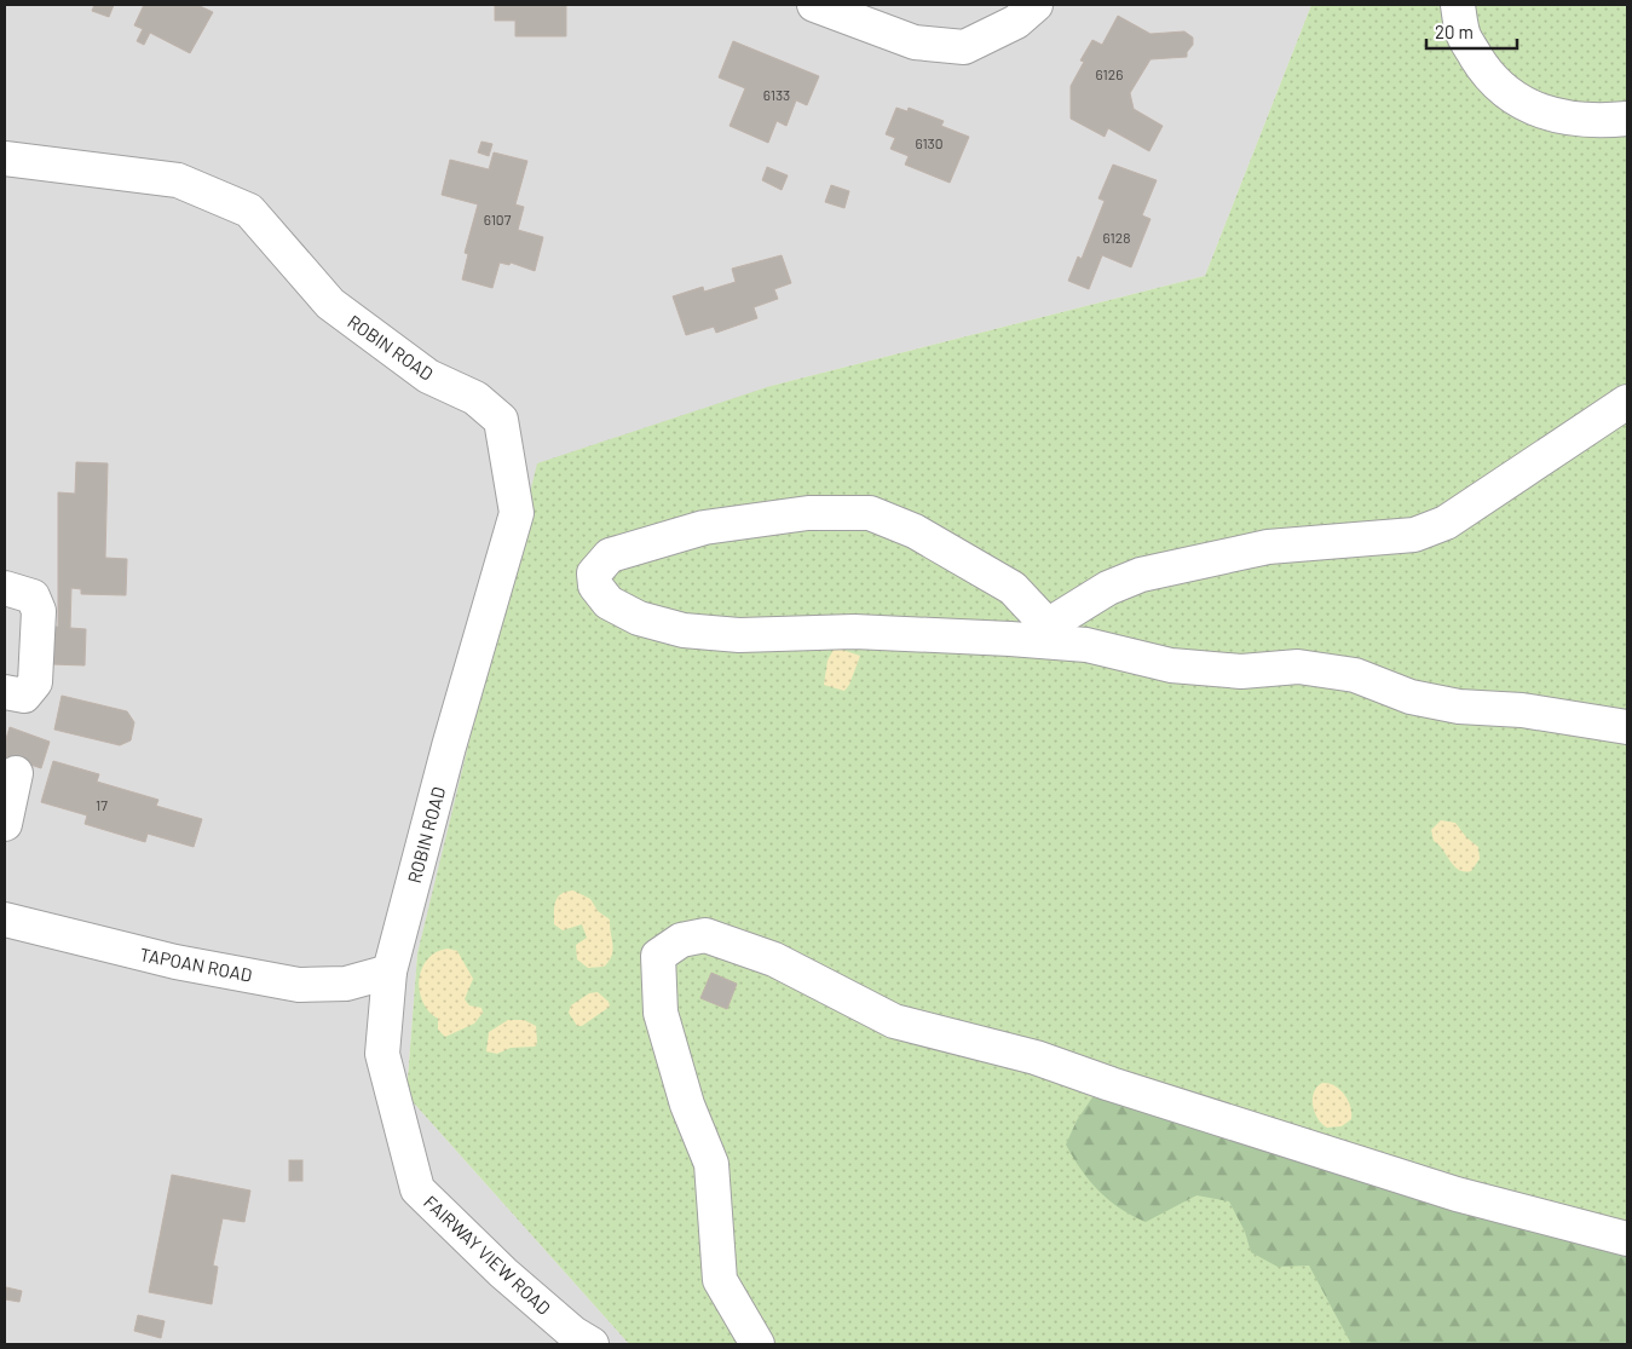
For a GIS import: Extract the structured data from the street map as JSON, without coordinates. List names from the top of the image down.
{
  "streets": {
    "street": ["ROBIN ROAD", "TAPOAN ROAD", "FAIRWAY VIEW ROAD"]
  },
  "crossings": [
    ["ROBIN ROAD", "TAPOAN ROAD"],
    ["ROBIN ROAD", "FAIRWAY VIEW ROAD"],
    ["TAPOAN ROAD", "FAIRWAY VIEW ROAD"]
  ],
  "house_numbers": [
    "6126",
    "6133",
    "6130",
    "6107",
    "6128",
    "17"
  ],
  "scale_bar": "20 m"
}
